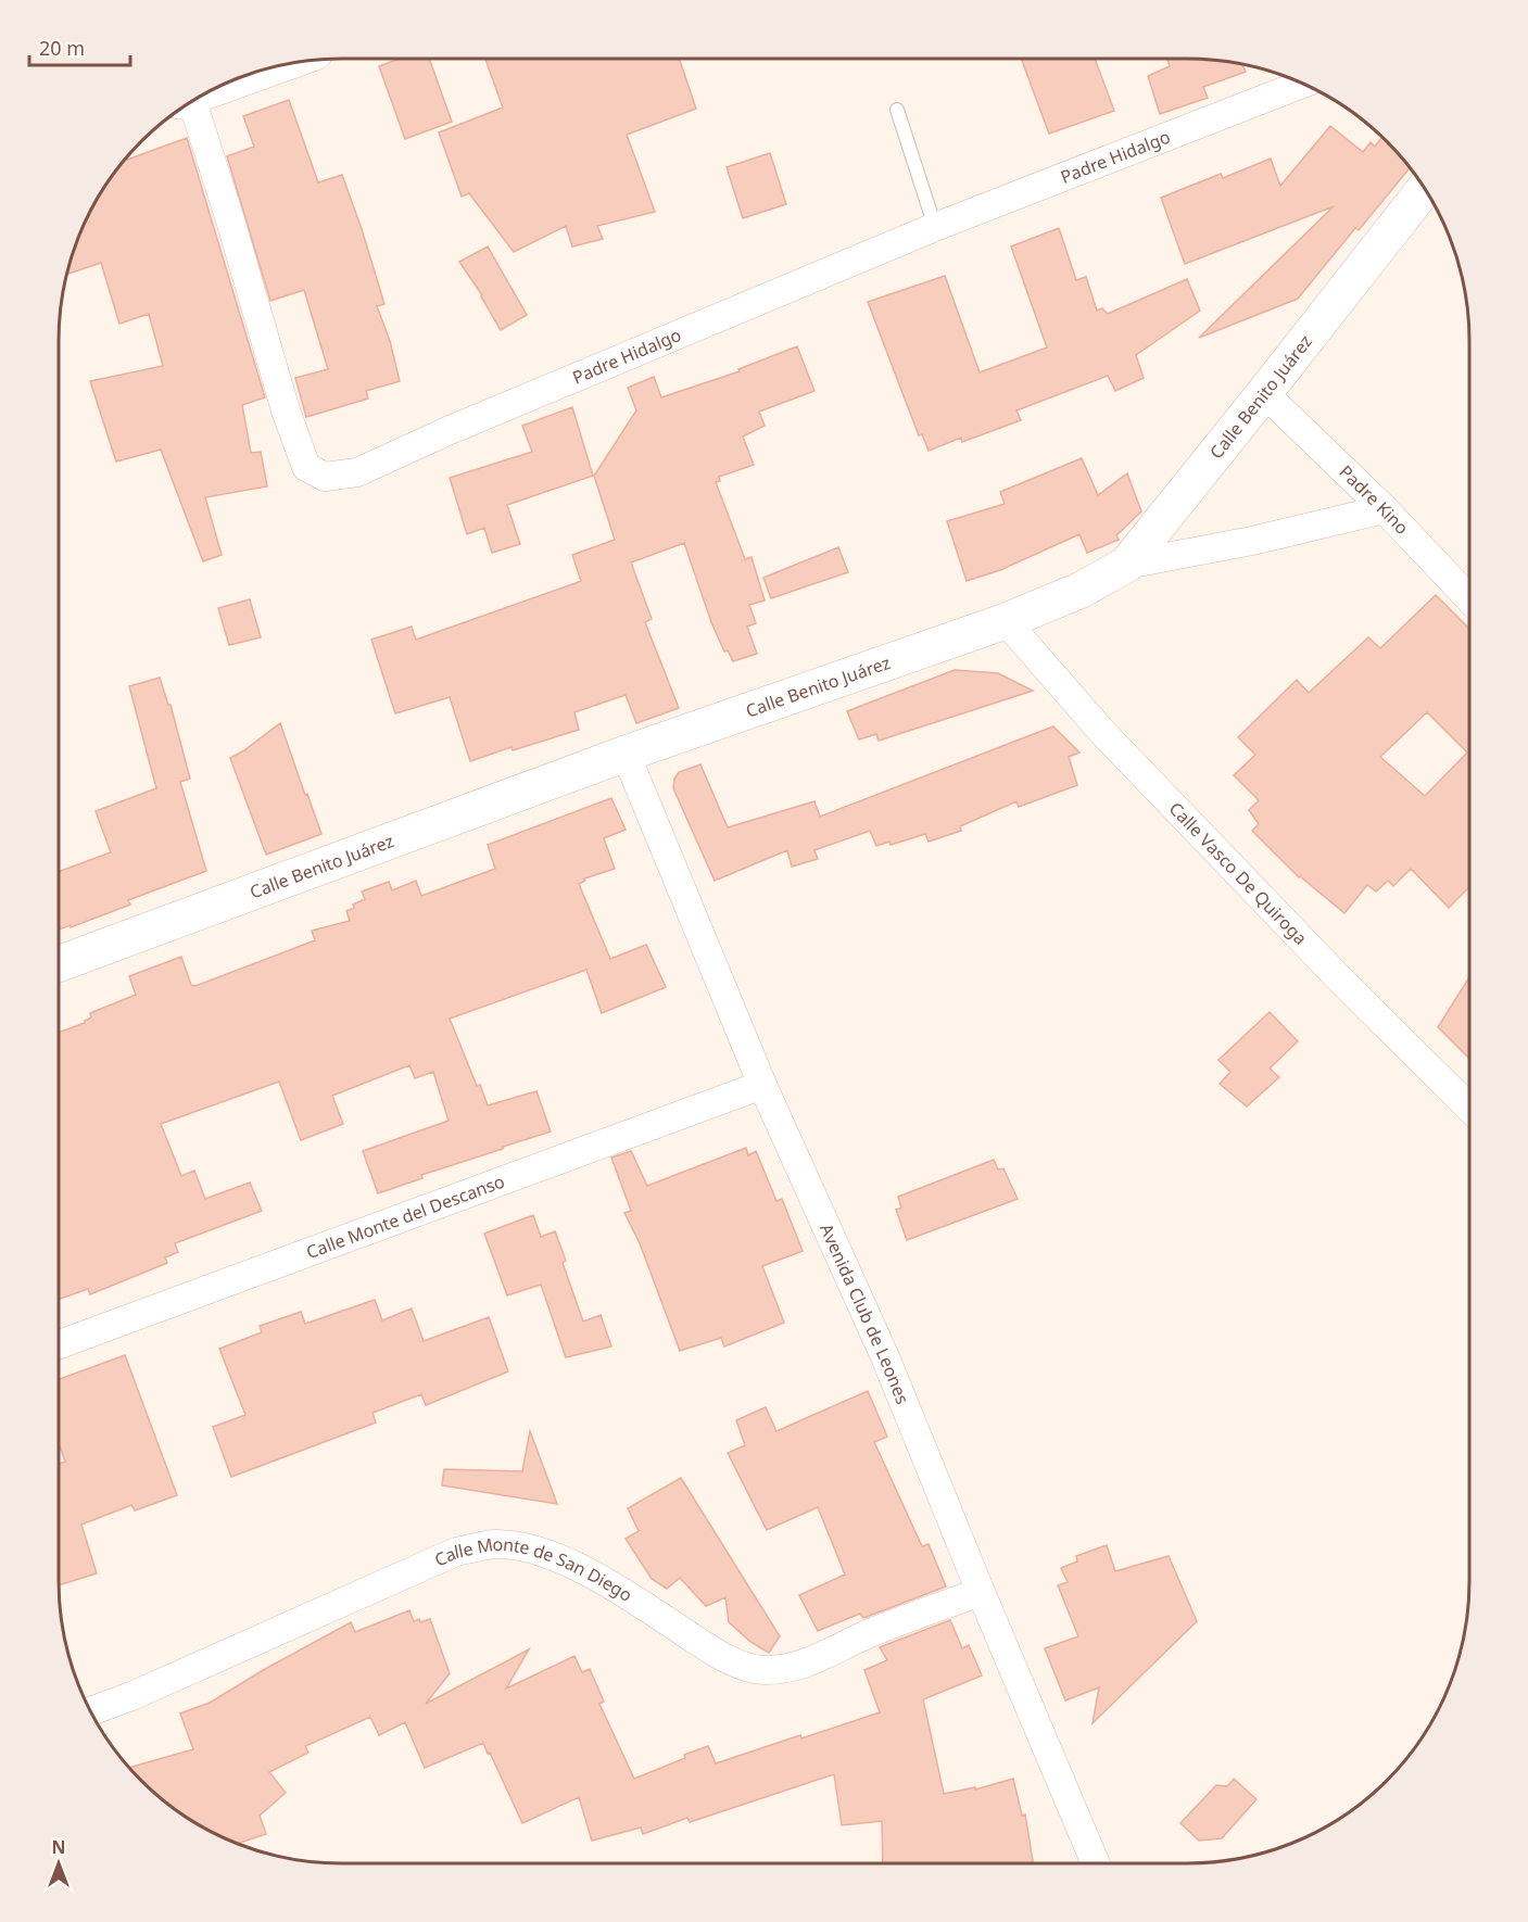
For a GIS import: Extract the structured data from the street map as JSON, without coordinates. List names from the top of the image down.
{
  "streets": {
    "street": [
      "Padre Hidalgo",
      "Calle Benito Juárez",
      "Padre Kino",
      "Calle Vasco De Quiroga",
      "Calle Monte del Descanso",
      "Avenida Club de Leones",
      "Calle Monte de San Diego"
    ]
  },
  "crossings": [
    ["Calle Benito Juárez", "Padre Kino"],
    ["Calle Benito Juárez", "Calle Vasco De Quiroga"],
    ["Calle Benito Juárez", "Avenida Club de Leones"],
    ["Calle Monte del Descanso", "Avenida Club de Leones"],
    ["Avenida Club de Leones", "Calle Monte de San Diego"]
  ],
  "scale_bar": "20 m",
  "north": "top"
}
